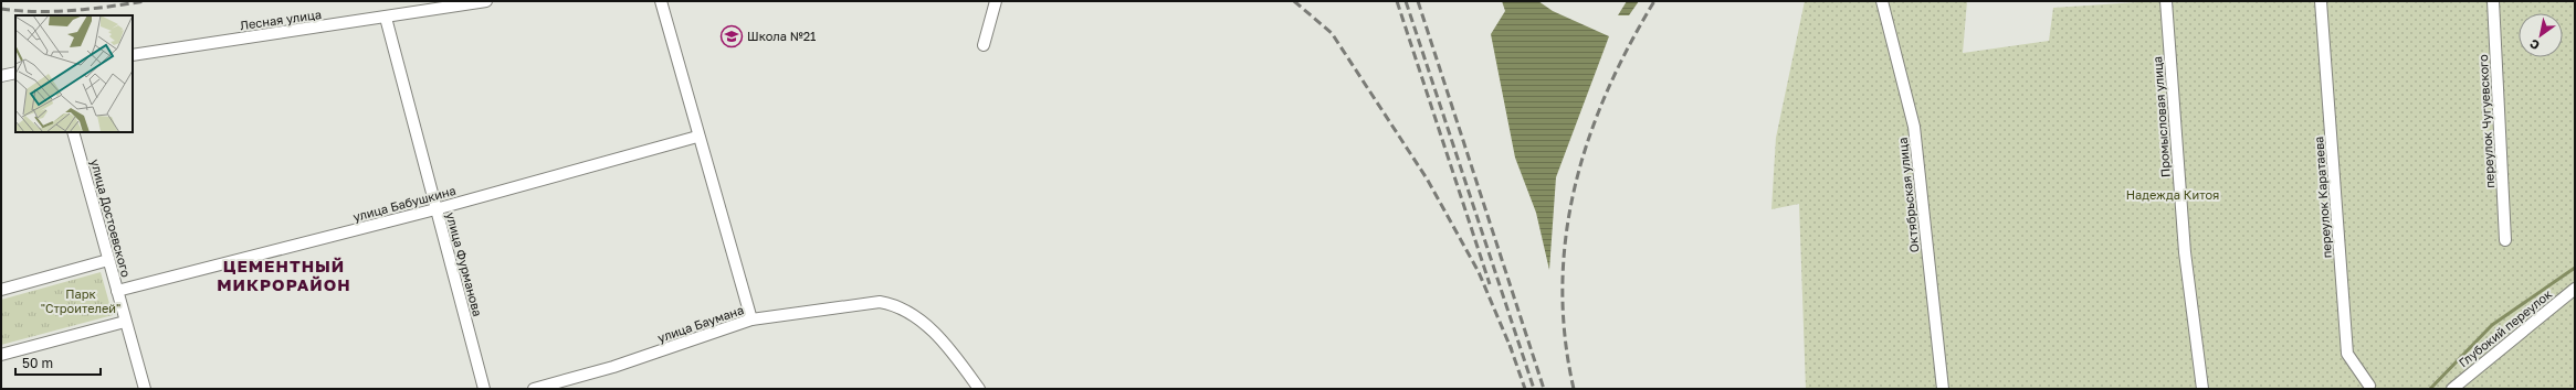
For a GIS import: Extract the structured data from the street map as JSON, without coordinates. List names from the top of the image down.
{
  "streets": {
    "street": [
      "Лесная улица",
      "Промысловая улица",
      "переулок Чугуевского",
      "Октябрьская улица",
      "переулок Каратаева",
      "улица Бабушкина",
      "улица Достоевского",
      "улица Фурманова",
      "улица Баумана",
      "Глубокий переулок"
    ]
  },
  "crossings": [
    ["Лесная улица", "улица Фурманова"],
    ["улица Бабушкина", "улица Достоевского"],
    ["улица Бабушкина", "улица Фурманова"]
  ],
  "districts": ["ЦЕМЕНТНЫЙ МИКРОРАЙОН"],
  "parks": ["Надежда Китоя", "Парк \"Строителей\""],
  "places": {
    "school or university": ["Школа №21"]
  },
  "scale_bar": "50 m",
  "north": "bottom left"
}
